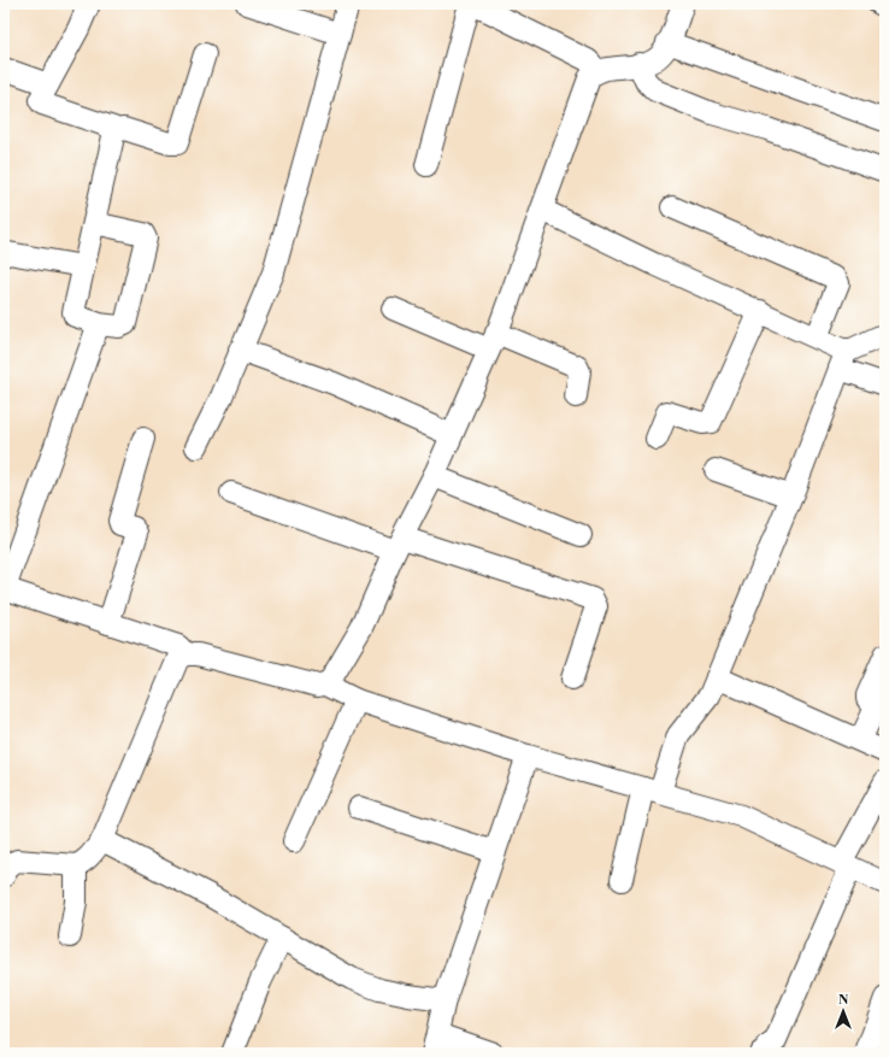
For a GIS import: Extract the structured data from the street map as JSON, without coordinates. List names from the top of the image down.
{
  "north": "top"
}
